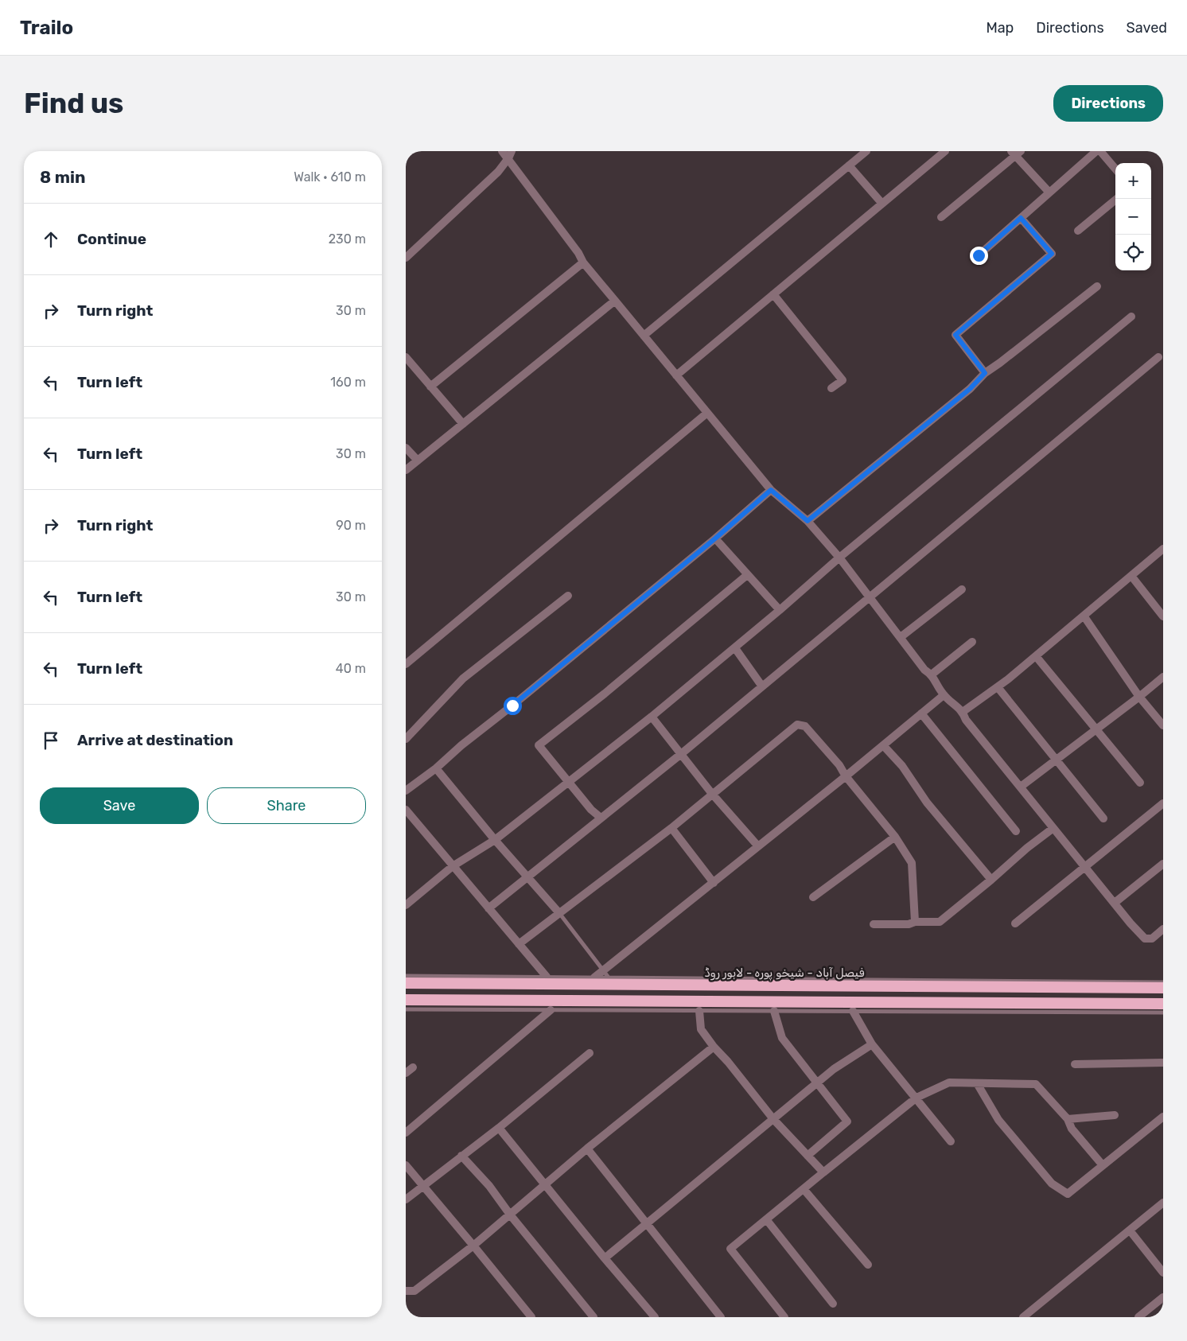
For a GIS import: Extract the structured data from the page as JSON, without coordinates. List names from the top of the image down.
{
  "streets": {
    "highway": ["فیصل آباد - شیخو پورہ - لاہور روڈ"]
  },
  "page": {
    "header": "Trailo",
    "nav": ["Map", "Directions", "Saved"],
    "buttons": [
      "Directions",
      ["Save", "Share"]
    ],
    "title": "Find us",
    "heading": ["8 min", "Walk · 610 m"],
    "map_buttons": ["+", "−"],
    "list": [
      ["Continue", "230 m"],
      ["Turn right", "30 m"],
      ["Turn left", "160 m"],
      ["Turn left", "30 m"],
      ["Turn right", "90 m"],
      ["Turn left", "30 m"],
      ["Turn left", "40 m"],
      "Arrive at destination"
    ]
  }
}
